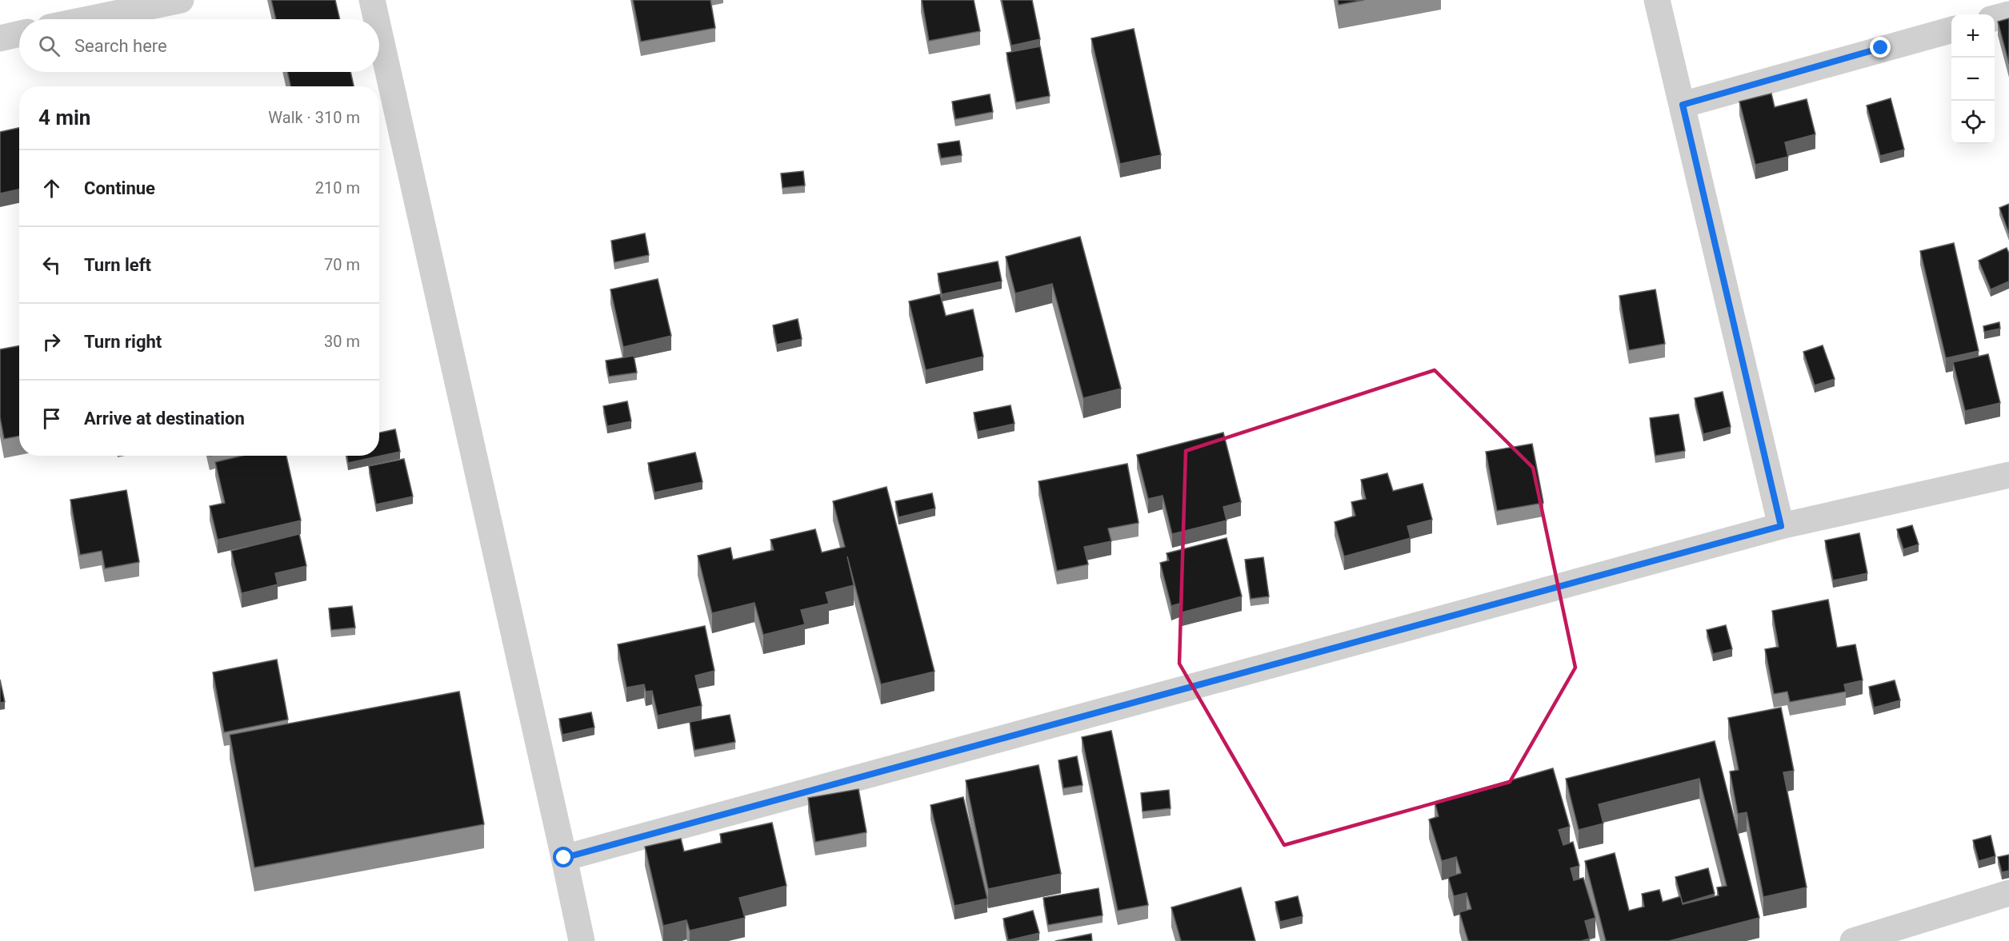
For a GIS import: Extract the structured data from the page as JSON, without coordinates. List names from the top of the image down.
{
  "page": {
    "map_buttons": ["+", "−"],
    "search": "Search here",
    "heading": ["4 min", "Walk · 310 m"],
    "list": [
      ["Continue", "210 m"],
      ["Turn left", "70 m"],
      ["Turn right", "30 m"],
      "Arrive at destination"
    ]
  }
}
